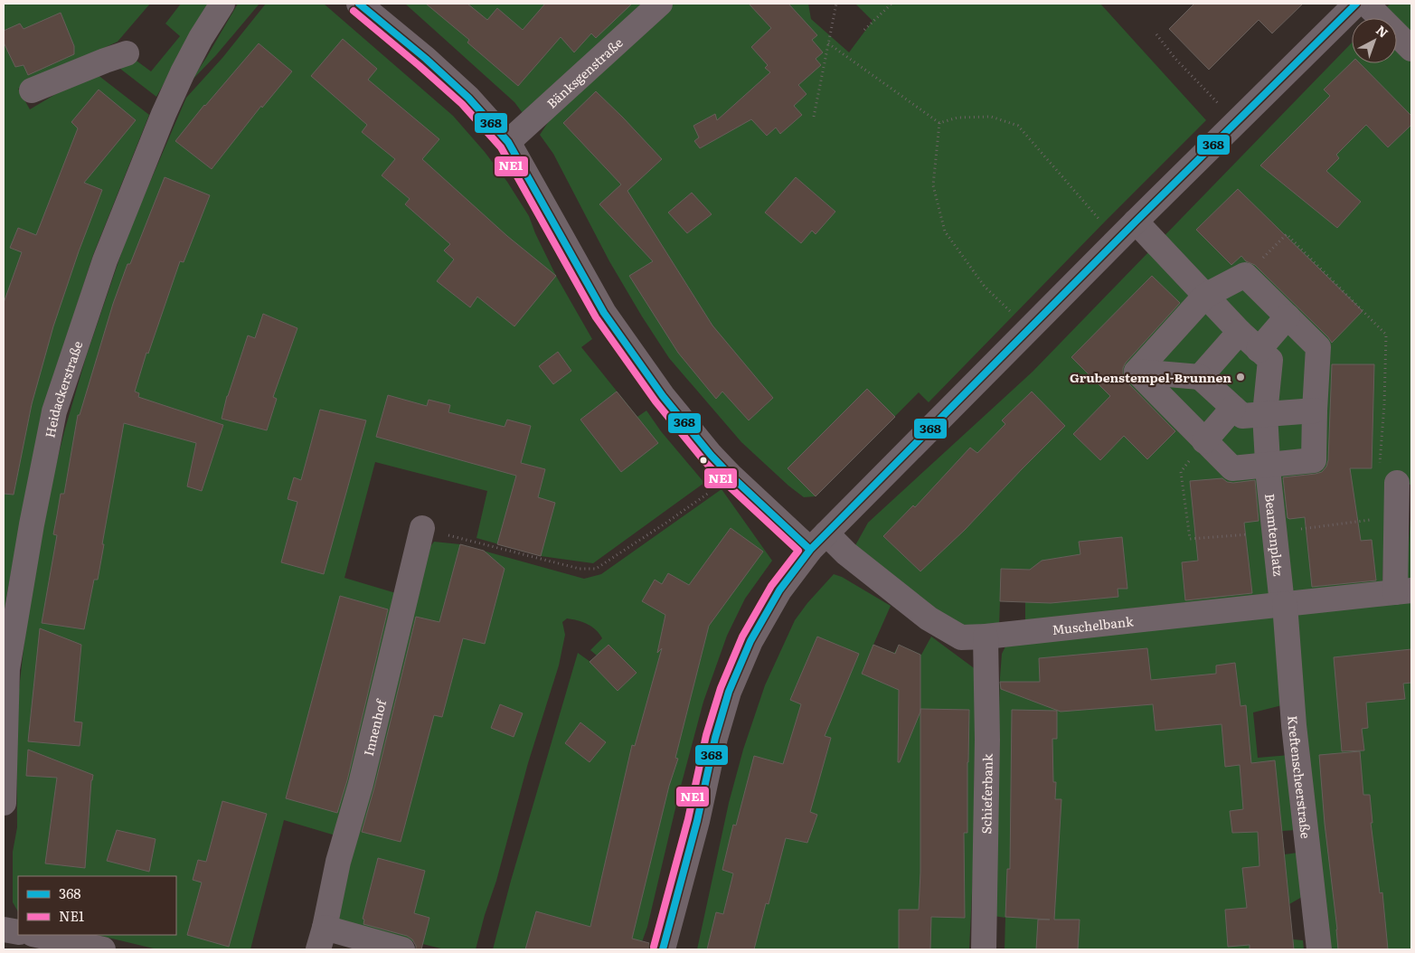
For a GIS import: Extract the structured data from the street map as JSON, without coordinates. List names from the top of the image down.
{
  "streets": {
    "street": [
      "Bänksgenstraße",
      "Heidackerstraße",
      "Beamtenplatz",
      "Muschelbank",
      "Innenhof",
      "Kreftenscheerstraße",
      "Schieferbank"
    ]
  },
  "crossings": [
    ["Bänksgenstraße", "Muschelbank"],
    ["Beamtenplatz", "Muschelbank"],
    ["Beamtenplatz", "Kreftenscheerstraße"],
    ["Muschelbank", "Kreftenscheerstraße"],
    ["Muschelbank", "Schieferbank"]
  ],
  "places": ["Grubenstempel-Brunnen"],
  "lines": ["transit line 368", "transit line NE1"],
  "legend": ["368", "NE1"],
  "north": "top right"
}
